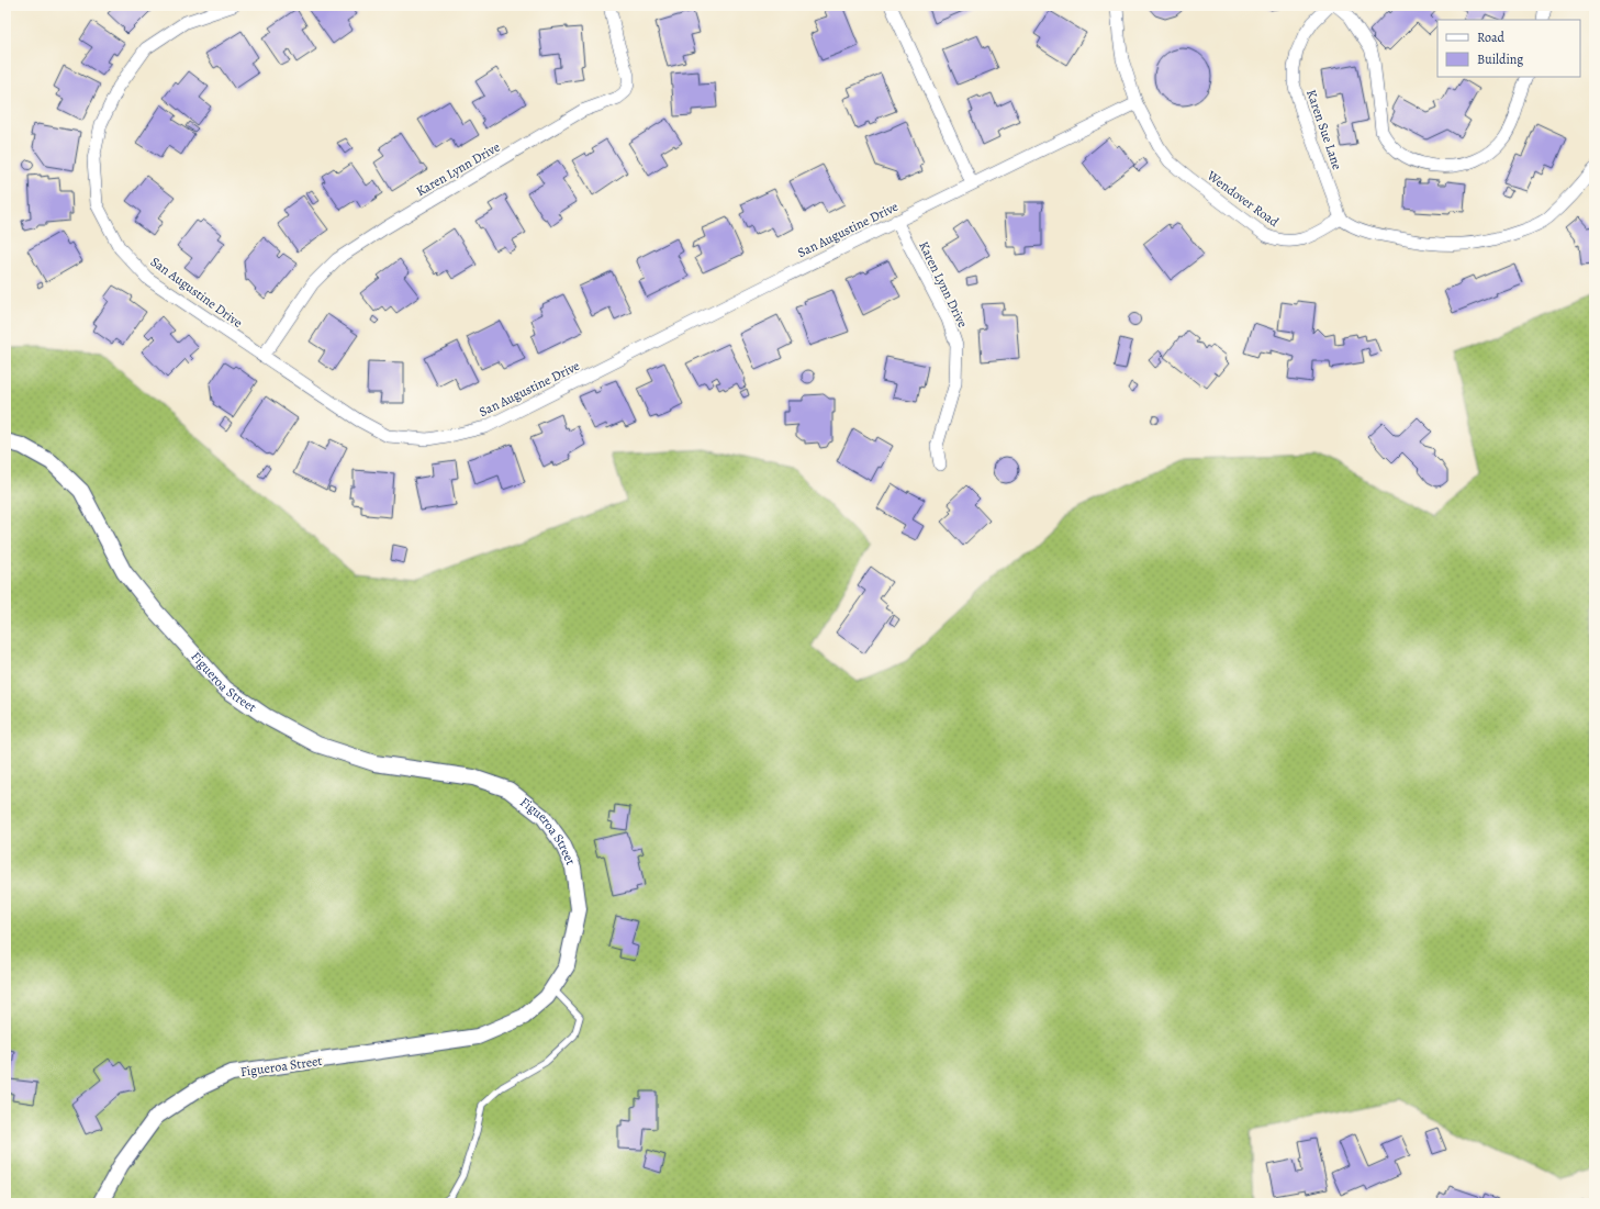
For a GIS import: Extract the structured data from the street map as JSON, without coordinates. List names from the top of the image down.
{
  "streets": {
    "street": [
      "Karen Sue Lane",
      "Karen Lynn Drive",
      "Wendover Road",
      "San Augustine Drive",
      "Figueroa Street"
    ]
  },
  "crossings": [
    ["Karen Sue Lane", "Wendover Road"],
    ["Karen Lynn Drive", "San Augustine Drive"],
    ["Wendover Road", "San Augustine Drive"]
  ],
  "legend": ["Road", "Building"]
}
